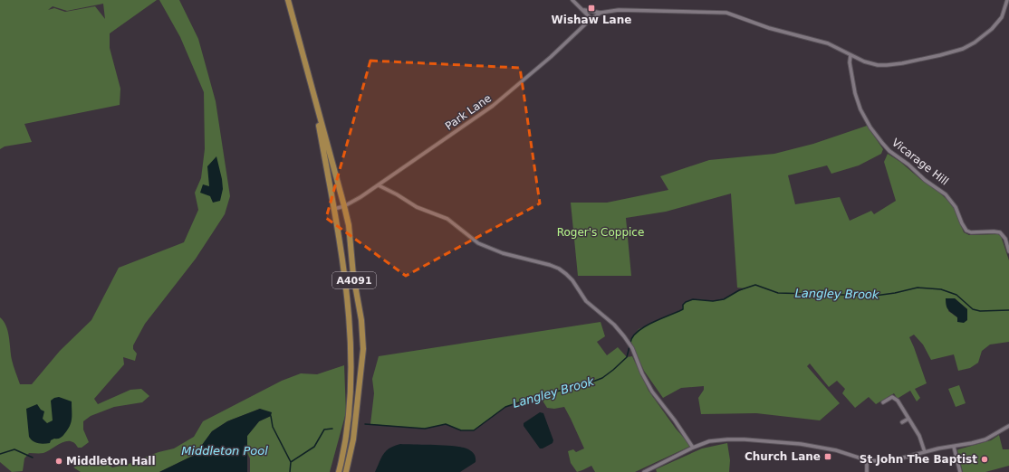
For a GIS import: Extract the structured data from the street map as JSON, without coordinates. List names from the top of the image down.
{
  "streets": {
    "main road": ["A4091"],
    "street": ["Park Lane", "Vicarage Hill"]
  },
  "crossings": [
    ["Park Lane", "A4091"]
  ],
  "water": ["Langley Brook", "Middleton Pool"],
  "parks": ["Roger's Coppice"],
  "places": {
    "transit": ["Wishaw Lane", "Church Lane"],
    "other": ["St John The Baptist", "Middleton Hall"]
  }
}
